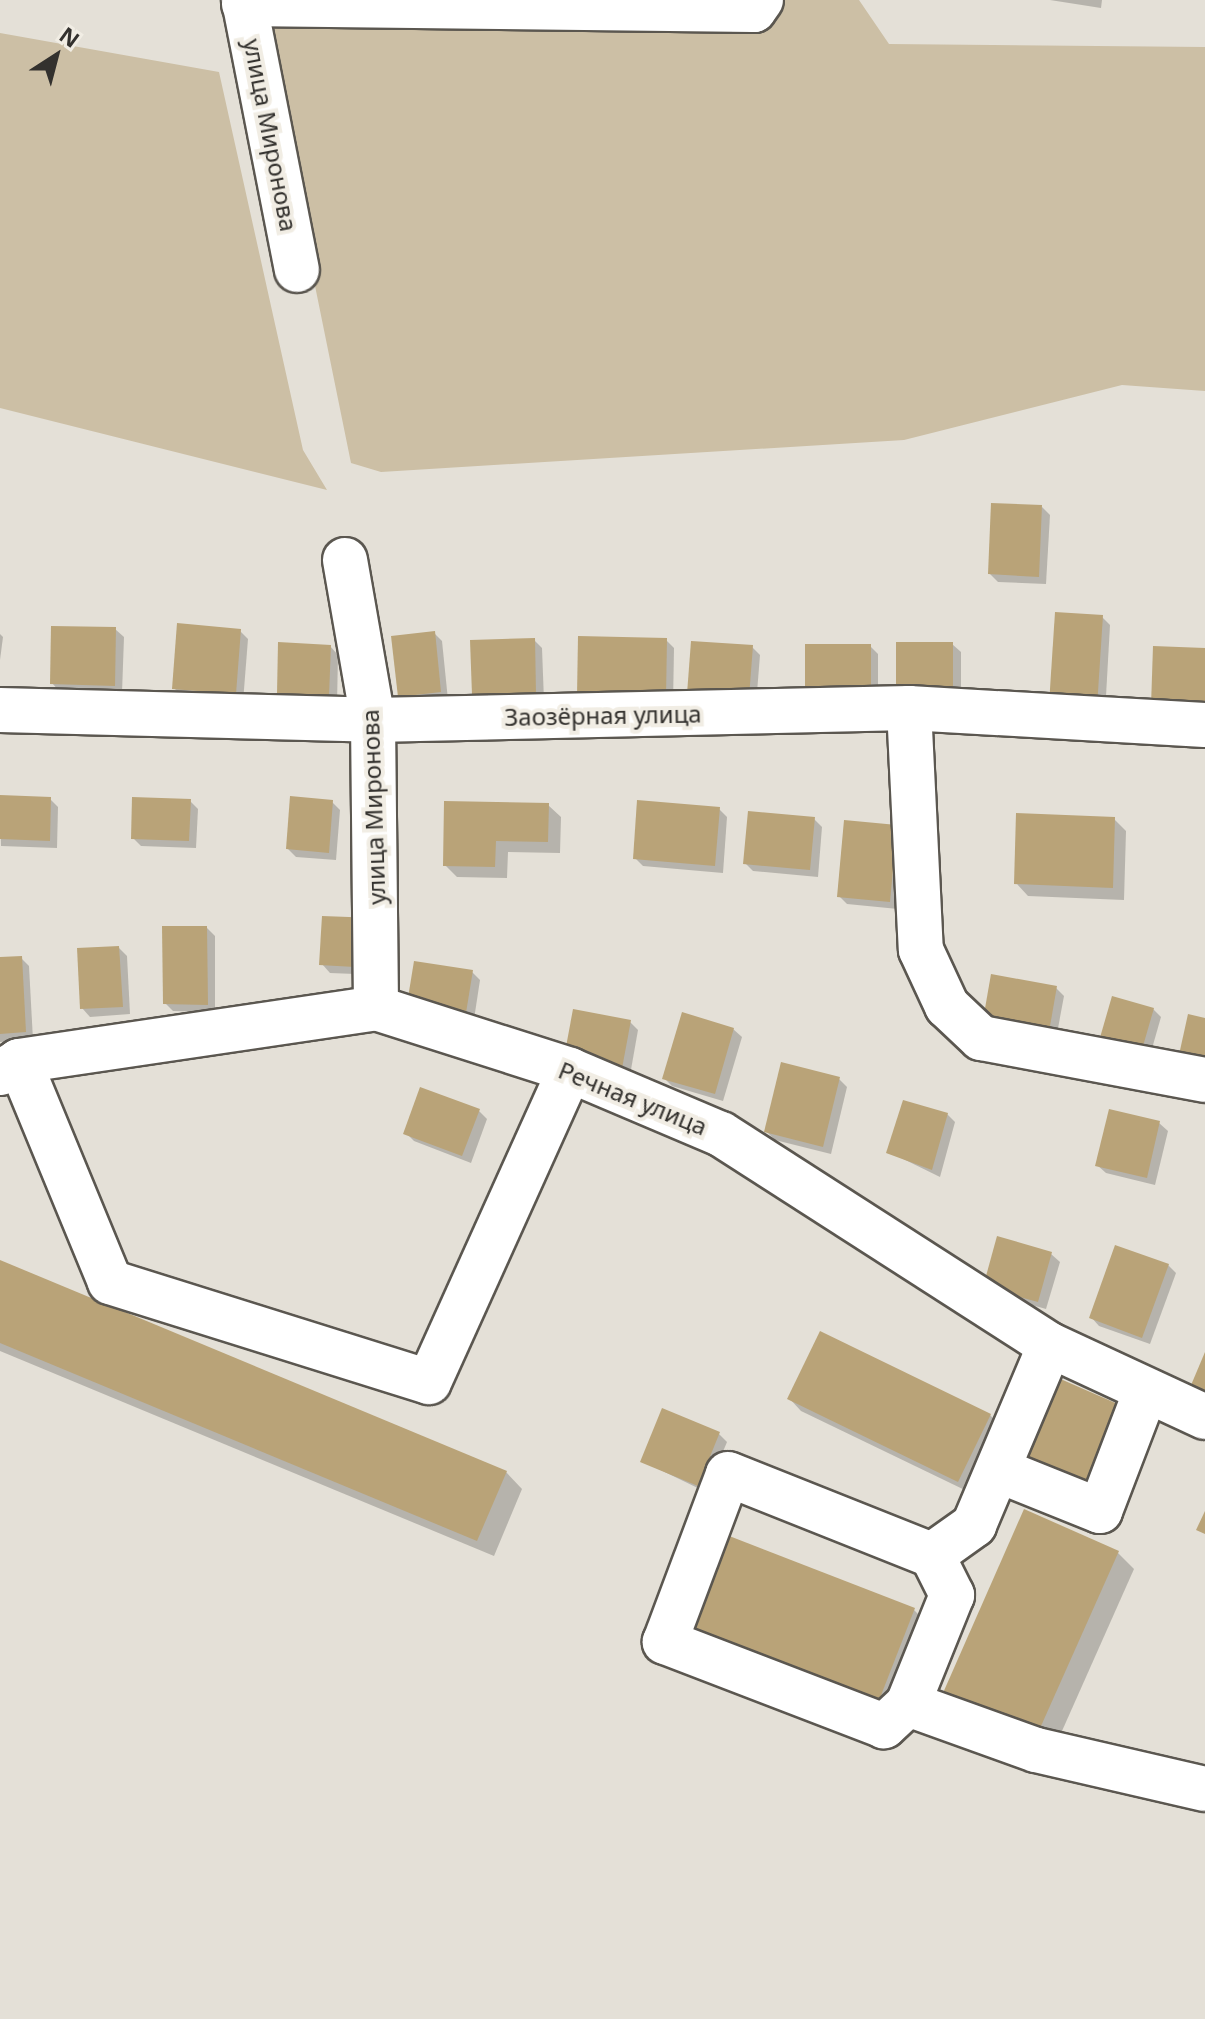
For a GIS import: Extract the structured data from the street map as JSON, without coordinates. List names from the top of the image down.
{
  "streets": {
    "street": ["улица Миронова", "Заозёрная улица", "Речная улица"]
  },
  "crossings": [
    ["улица Миронова", "Заозёрная улица"],
    ["улица Миронова", "Речная улица"]
  ],
  "north": "top right"
}
